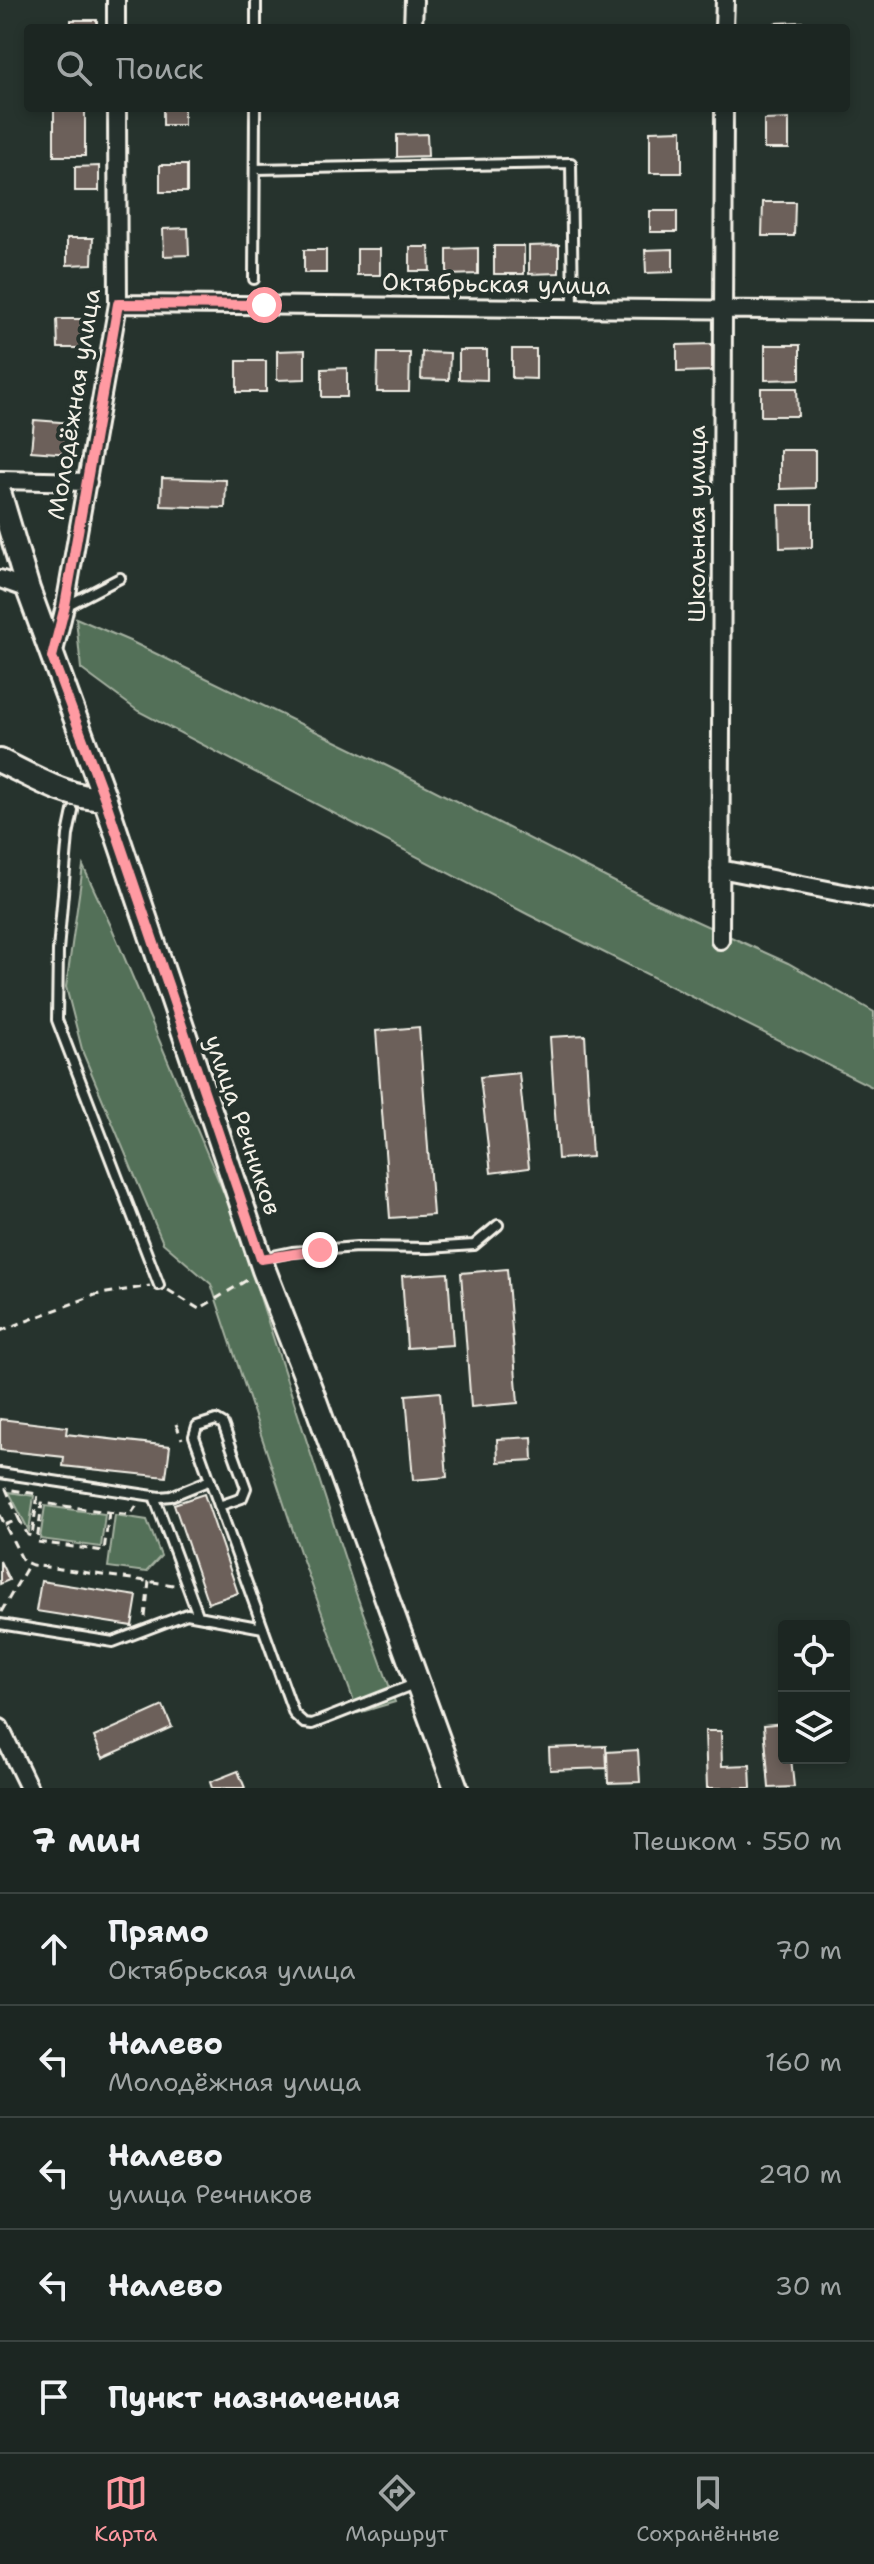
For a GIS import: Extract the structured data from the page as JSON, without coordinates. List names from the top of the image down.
{
  "streets": {
    "street": [
      "Октябрьская улица",
      "Молодёжная улица",
      "Школьная улица",
      "улица Речников"
    ]
  },
  "crossings": [
    ["Октябрьская улица", "Молодёжная улица"],
    ["Октябрьская улица", "Школьная улица"],
    ["Молодёжная улица", "улица Речников"]
  ],
  "page": {
    "search": "Поиск",
    "heading": ["7 мин", "Пешком · 550 m"],
    "list": [
      ["Прямо", "Октябрьская улица", "70 m"],
      ["Налево", "Молодёжная улица", "160 m"],
      ["Налево", "улица Речников", "290 m"],
      ["Налево", "30 m"],
      "Пункт назначения"
    ],
    "nav": ["Карта", "Маршрут", "Сохранённые"]
  }
}
